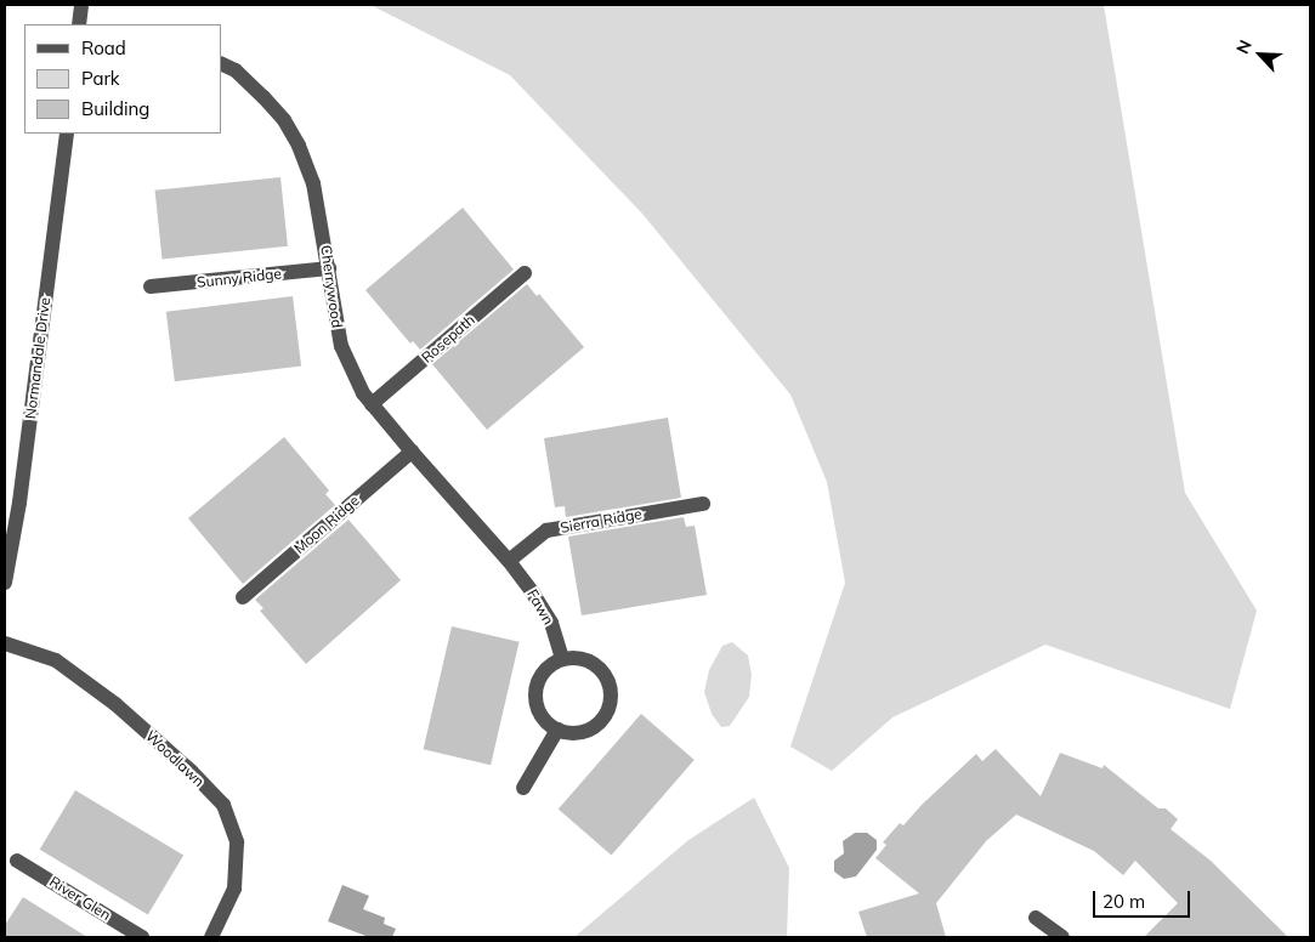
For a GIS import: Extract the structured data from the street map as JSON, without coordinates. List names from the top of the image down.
{
  "streets": {
    "street": [
      "Sunny Ridge",
      "Cherrywood",
      "Rosepath",
      "Normandale Drive",
      "Sierra Ridge",
      "Moon Ridge",
      "Fawn",
      "Woodlawn",
      "River Glen"
    ]
  },
  "crossings": [
    ["Sunny Ridge", "Cherrywood"],
    ["Cherrywood", "Rosepath"],
    ["Cherrywood", "Sierra Ridge"],
    ["Cherrywood", "Moon Ridge"],
    ["Cherrywood", "Fawn"],
    ["Sierra Ridge", "Fawn"]
  ],
  "legend": ["Road", "Park", "Building"],
  "scale_bar": "20 m",
  "north": "top left"
}
